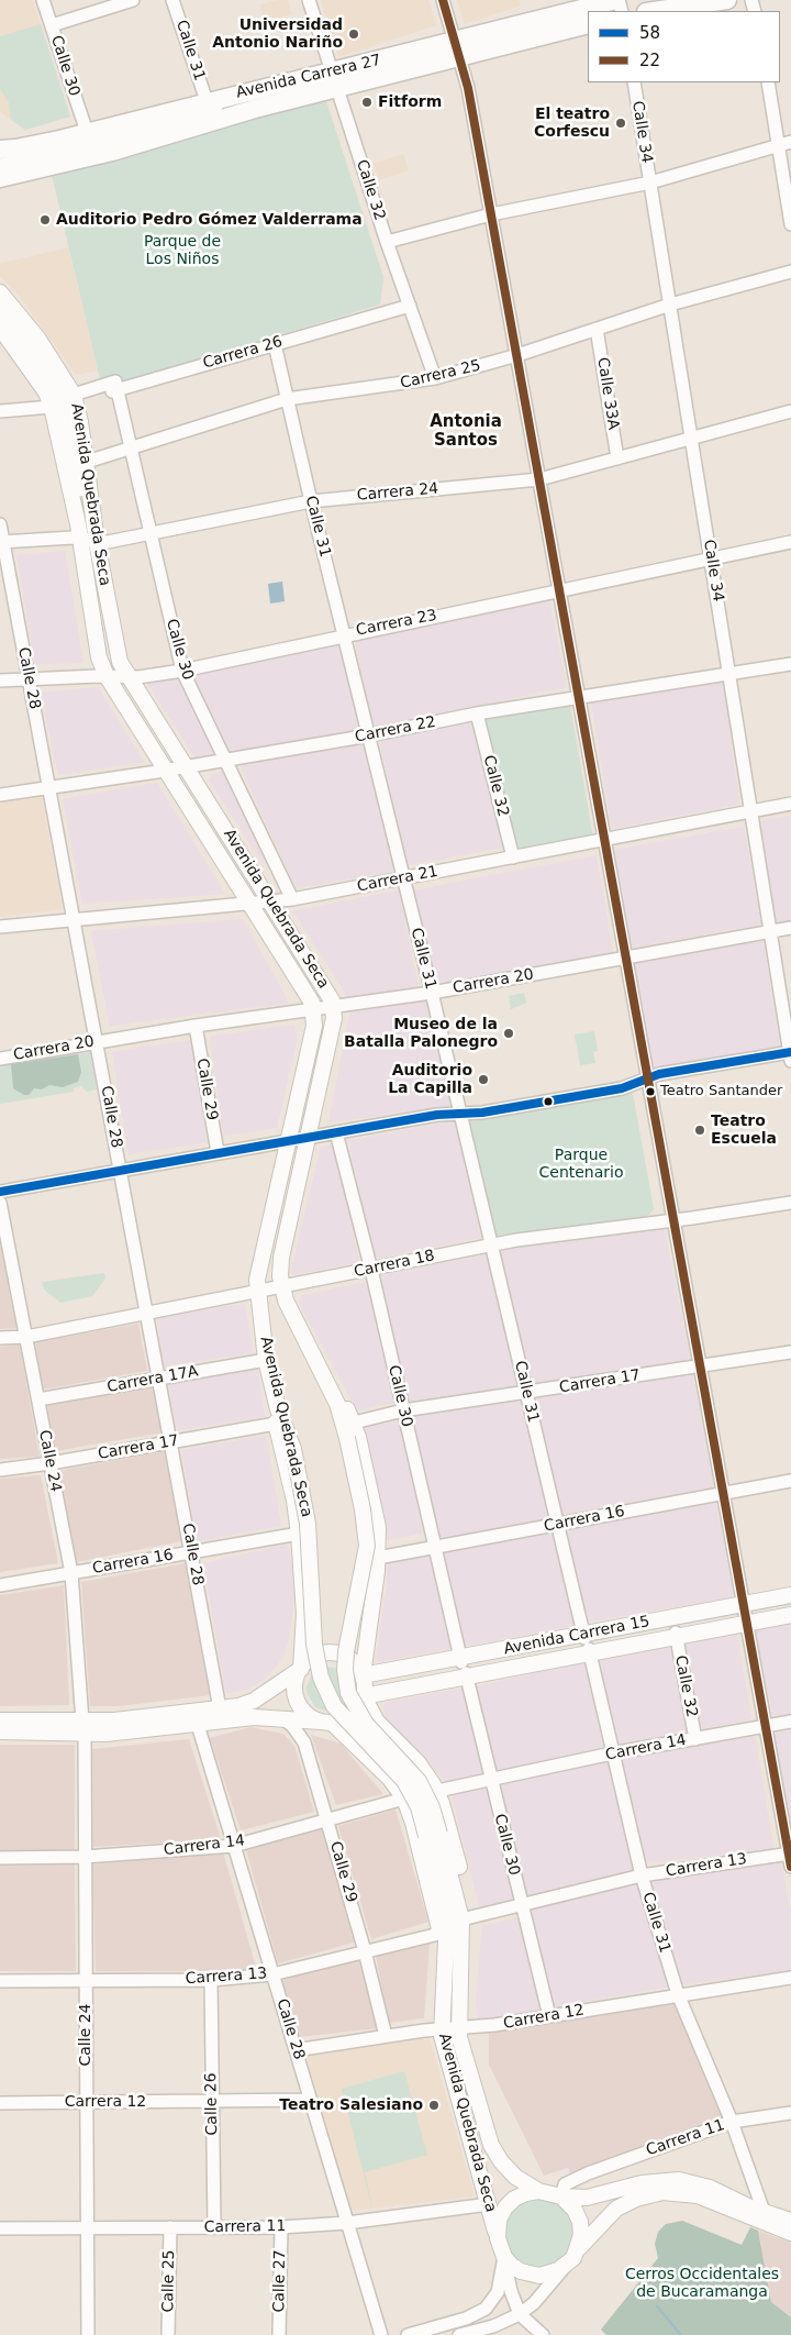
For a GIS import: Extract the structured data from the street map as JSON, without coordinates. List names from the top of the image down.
{
  "streets": {
    "highway": ["Avenida Carrera 27"],
    "main road": ["Avenida Quebrada Seca", "Avenida Carrera 15"],
    "street": [
      "Calle 31",
      "Calle 30",
      "Calle 34",
      "Calle 32",
      "Carrera 26",
      "Carrera 25",
      "Calle 33A",
      "Carrera 24",
      "Carrera 23",
      "Calle 28",
      "Carrera 22",
      "Carrera 21",
      "Carrera 20",
      "Calle 29",
      "Carrera 18",
      "Carrera 17A",
      "Carrera 17",
      "Calle 24",
      "Carrera 16",
      "Carrera 14",
      "Carrera 13",
      "Carrera 12",
      "Calle 26",
      "Carrera 11",
      "Calle 25",
      "Calle 27"
    ]
  },
  "crossings": [
    ["Calle 31", "Avenida Carrera 27"],
    ["Calle 31", "Carrera 26"],
    ["Calle 31", "Carrera 25"],
    ["Calle 31", "Carrera 24"],
    ["Calle 31", "Carrera 23"],
    ["Calle 31", "Carrera 22"],
    ["Calle 31", "Carrera 21"],
    ["Calle 31", "Carrera 20"],
    ["Calle 31", "Carrera 18"],
    ["Calle 31", "Carrera 17"],
    ["Calle 31", "Carrera 16"],
    ["Calle 31", "Avenida Carrera 15"],
    ["Calle 31", "Carrera 14"],
    ["Calle 31", "Carrera 13"],
    ["Calle 31", "Carrera 12"],
    ["Calle 31", "Carrera 11"],
    ["Calle 30", "Avenida Carrera 27"],
    ["Calle 30", "Carrera 26"],
    ["Calle 30", "Carrera 25"],
    ["Calle 30", "Carrera 24"],
    ["Calle 30", "Carrera 23"],
    ["Calle 30", "Carrera 22"],
    ["Calle 30", "Carrera 21"],
    ["Calle 30", "Carrera 18"],
    ["Calle 30", "Carrera 17"],
    ["Calle 30", "Carrera 16"],
    ["Calle 30", "Avenida Carrera 15"],
    ["Calle 30", "Carrera 14"],
    ["Calle 30", "Carrera 13"],
    ["Calle 30", "Carrera 12"],
    ["Avenida Carrera 27", "Calle 32"],
    ["Calle 34", "Carrera 25"],
    ["Calle 34", "Carrera 24"],
    ["Calle 34", "Carrera 23"],
    ["Calle 34", "Carrera 22"],
    ["Calle 34", "Carrera 21"],
    ["Calle 34", "Carrera 20"],
    ["Calle 32", "Carrera 26"],
    ["Calle 32", "Carrera 25"],
    ["Calle 32", "Carrera 22"],
    ["Calle 32", "Carrera 21"],
    ["Calle 32", "Avenida Carrera 15"],
    ["Calle 32", "Carrera 14"],
    ["Carrera 26", "Avenida Quebrada Seca"],
    ["Carrera 25", "Calle 33A"],
    ["Carrera 25", "Avenida Quebrada Seca"],
    ["Calle 33A", "Carrera 24"],
    ["Carrera 24", "Avenida Quebrada Seca"],
    ["Carrera 24", "Calle 28"],
    ["Avenida Quebrada Seca", "Carrera 23"],
    ["Avenida Quebrada Seca", "Carrera 22"],
    ["Avenida Quebrada Seca", "Carrera 21"],
    ["Avenida Quebrada Seca", "Carrera 20"],
    ["Avenida Quebrada Seca", "Carrera 18"],
    ["Avenida Quebrada Seca", "Carrera 17A"],
    ["Avenida Quebrada Seca", "Carrera 17"],
    ["Avenida Quebrada Seca", "Carrera 13"],
    ["Avenida Quebrada Seca", "Carrera 12"],
    ["Avenida Quebrada Seca", "Carrera 11"],
    ["Carrera 23", "Calle 28"],
    ["Calle 28", "Carrera 22"],
    ["Calle 28", "Carrera 21"],
    ["Calle 28", "Carrera 20"],
    ["Calle 28", "Carrera 18"],
    ["Calle 28", "Carrera 17A"],
    ["Calle 28", "Carrera 17"],
    ["Calle 28", "Carrera 16"],
    ["Calle 28", "Carrera 14"],
    ["Calle 28", "Carrera 13"],
    ["Calle 28", "Carrera 12"],
    ["Calle 28", "Carrera 11"],
    ["Carrera 20", "Calle 29"],
    ["Calle 29", "Carrera 14"],
    ["Calle 29", "Carrera 13"],
    ["Calle 29", "Carrera 12"],
    ["Carrera 18", "Calle 24"],
    ["Carrera 17A", "Calle 24"],
    ["Carrera 17", "Calle 24"],
    ["Calle 24", "Carrera 16"],
    ["Calle 24", "Carrera 14"],
    ["Calle 24", "Carrera 13"],
    ["Calle 24", "Carrera 12"],
    ["Calle 24", "Carrera 11"],
    ["Carrera 13", "Calle 26"],
    ["Carrera 12", "Calle 26"],
    ["Calle 26", "Carrera 11"],
    ["Carrera 11", "Calle 25"],
    ["Carrera 11", "Calle 27"]
  ],
  "districts": ["Antonia Santos"],
  "parks": ["Parque de Los Niños", "Parque Centenario", "Cerros Occidentales de Bucaramanga"],
  "places": [
    "Universidad Antonio Nariño",
    "Fitform",
    "El teatro Corfescu",
    "Auditorio Pedro Gómez Valderrama",
    "Museo de la Batalla Palonegro",
    "Auditorio La Capilla",
    "Teatro Santander",
    "Teatro Escuela",
    "Teatro Salesiano"
  ],
  "lines": ["transit line 22", "transit line 58"],
  "legend": ["58", "22"]
}
